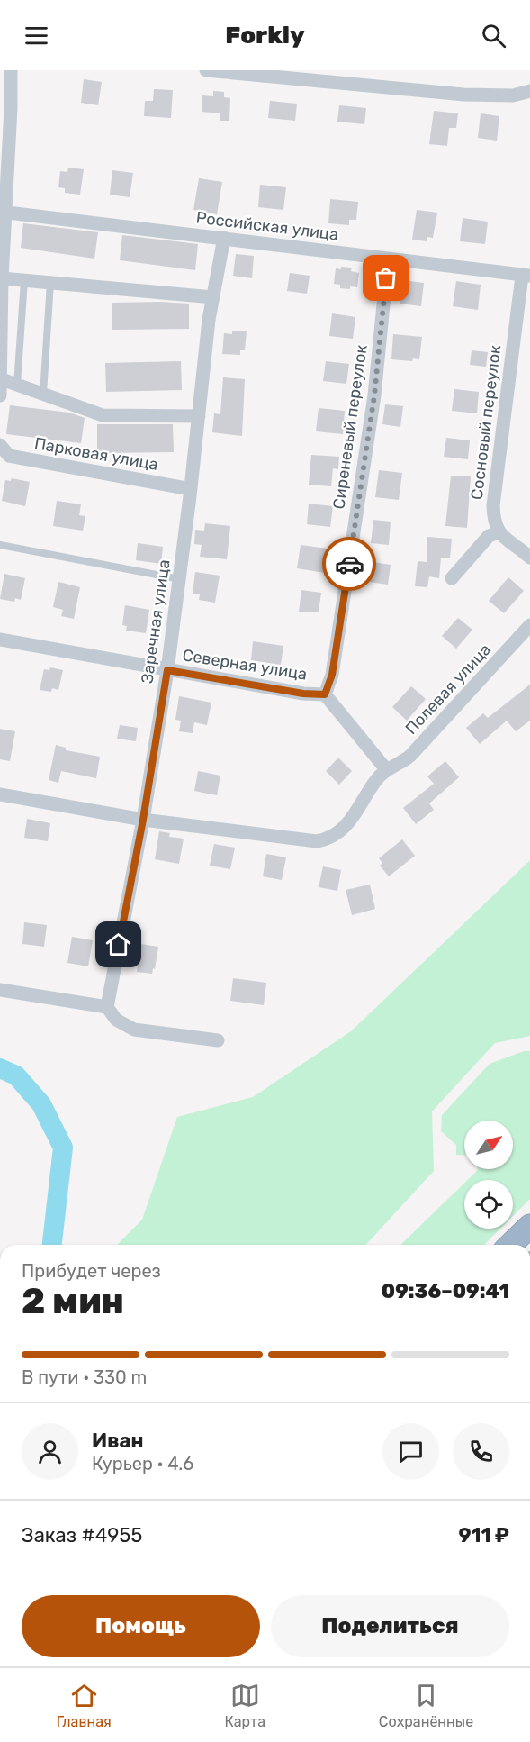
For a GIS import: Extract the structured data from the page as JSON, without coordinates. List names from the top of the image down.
{
  "streets": {
    "street": [
      "Российская улица",
      "Сосновый переулок",
      "Сиреневый переулок",
      "Парковая улица",
      "Заречная улица",
      "Северная улица",
      "Полевая улица"
    ]
  },
  "crossings": [
    ["Российская улица", "Сосновый переулок"],
    ["Российская улица", "Сиреневый переулок"],
    ["Российская улица", "Заречная улица"],
    ["Сиреневый переулок", "Северная улица"],
    ["Парковая улица", "Заречная улица"],
    ["Заречная улица", "Северная улица"]
  ],
  "north": "top right",
  "page": {
    "header": "Forkly",
    "heading": ["2 мин", "Прибудет через", "09:36–09:41"],
    "panel": [
      "Иван",
      "Курьер · 4.6",
      "Заказ #4955",
      "911 ₽"
    ],
    "bar": "В пути · 330 m",
    "buttons": ["Помощь", "Поделиться"],
    "tabs": ["Главная", "Карта", "Сохранённые"]
  }
}
